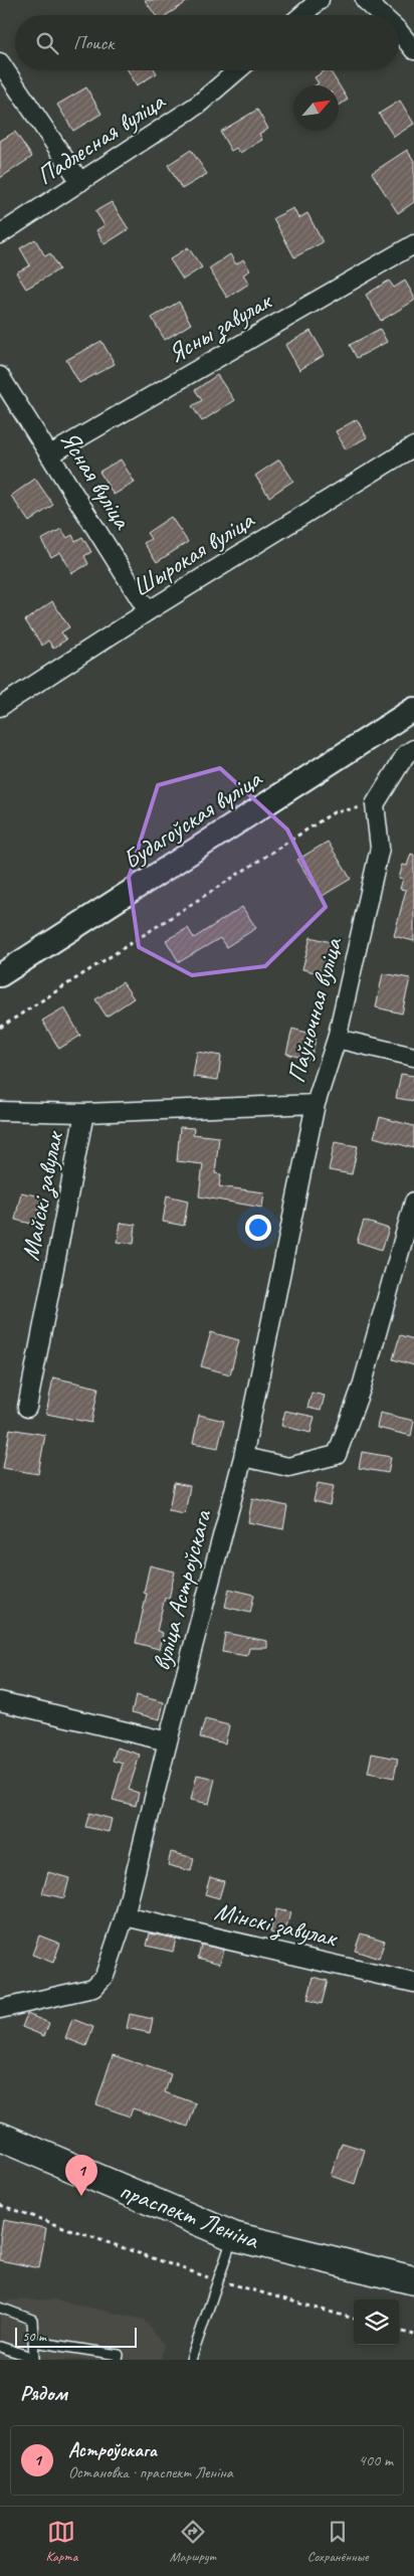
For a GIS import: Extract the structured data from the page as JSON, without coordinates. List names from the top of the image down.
{
  "streets": {
    "main road": ["праспект Леніна"],
    "street": [
      "Падлесная вуліца",
      "Ясны завулак",
      "Ясная вуліца",
      "Шырокая вуліца",
      "Будагоўская вуліца",
      "Паўночная вуліца",
      "Майскі завулак",
      "вуліца Астроўскага",
      "Мінскі завулак"
    ]
  },
  "crossings": [
    ["Ясны завулак", "Ясная вуліца"],
    ["Ясная вуліца", "Шырокая вуліца"],
    ["Паўночная вуліца", "Майскі завулак"],
    ["Паўночная вуліца", "вуліца Астроўскага"],
    ["вуліца Астроўскага", "Мінскі завулак"]
  ],
  "scale_bar": "50 m",
  "north": "top right",
  "page": {
    "search": "Поиск",
    "pins": "1",
    "scale": "50 m",
    "heading": "Рядом",
    "list": [
      {
        "mark": "1",
        "name": "Астроўскага",
        "note": "Остановка · праспект Леніна",
        "value": "400 m"
      }
    ],
    "nav": ["Карта", "Маршрут", "Сохранённые"]
  }
}
